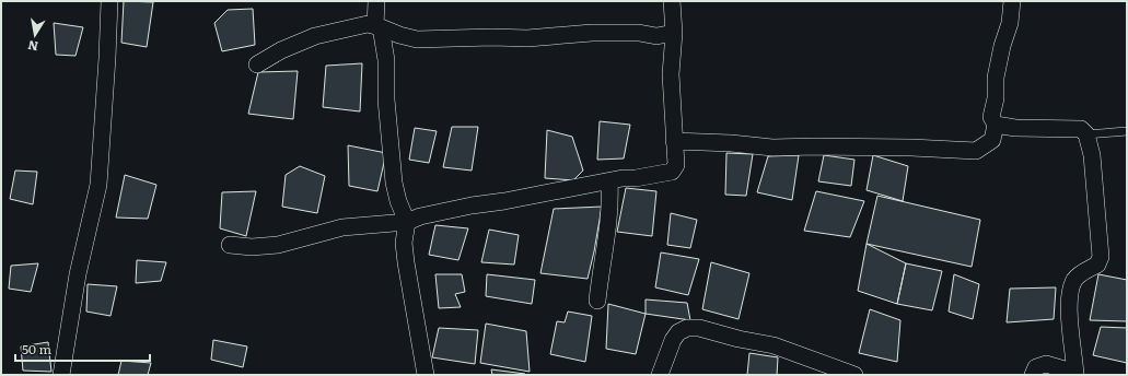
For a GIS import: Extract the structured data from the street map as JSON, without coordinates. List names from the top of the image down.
{
  "scale_bar": "50 m",
  "north": "bottom"
}
